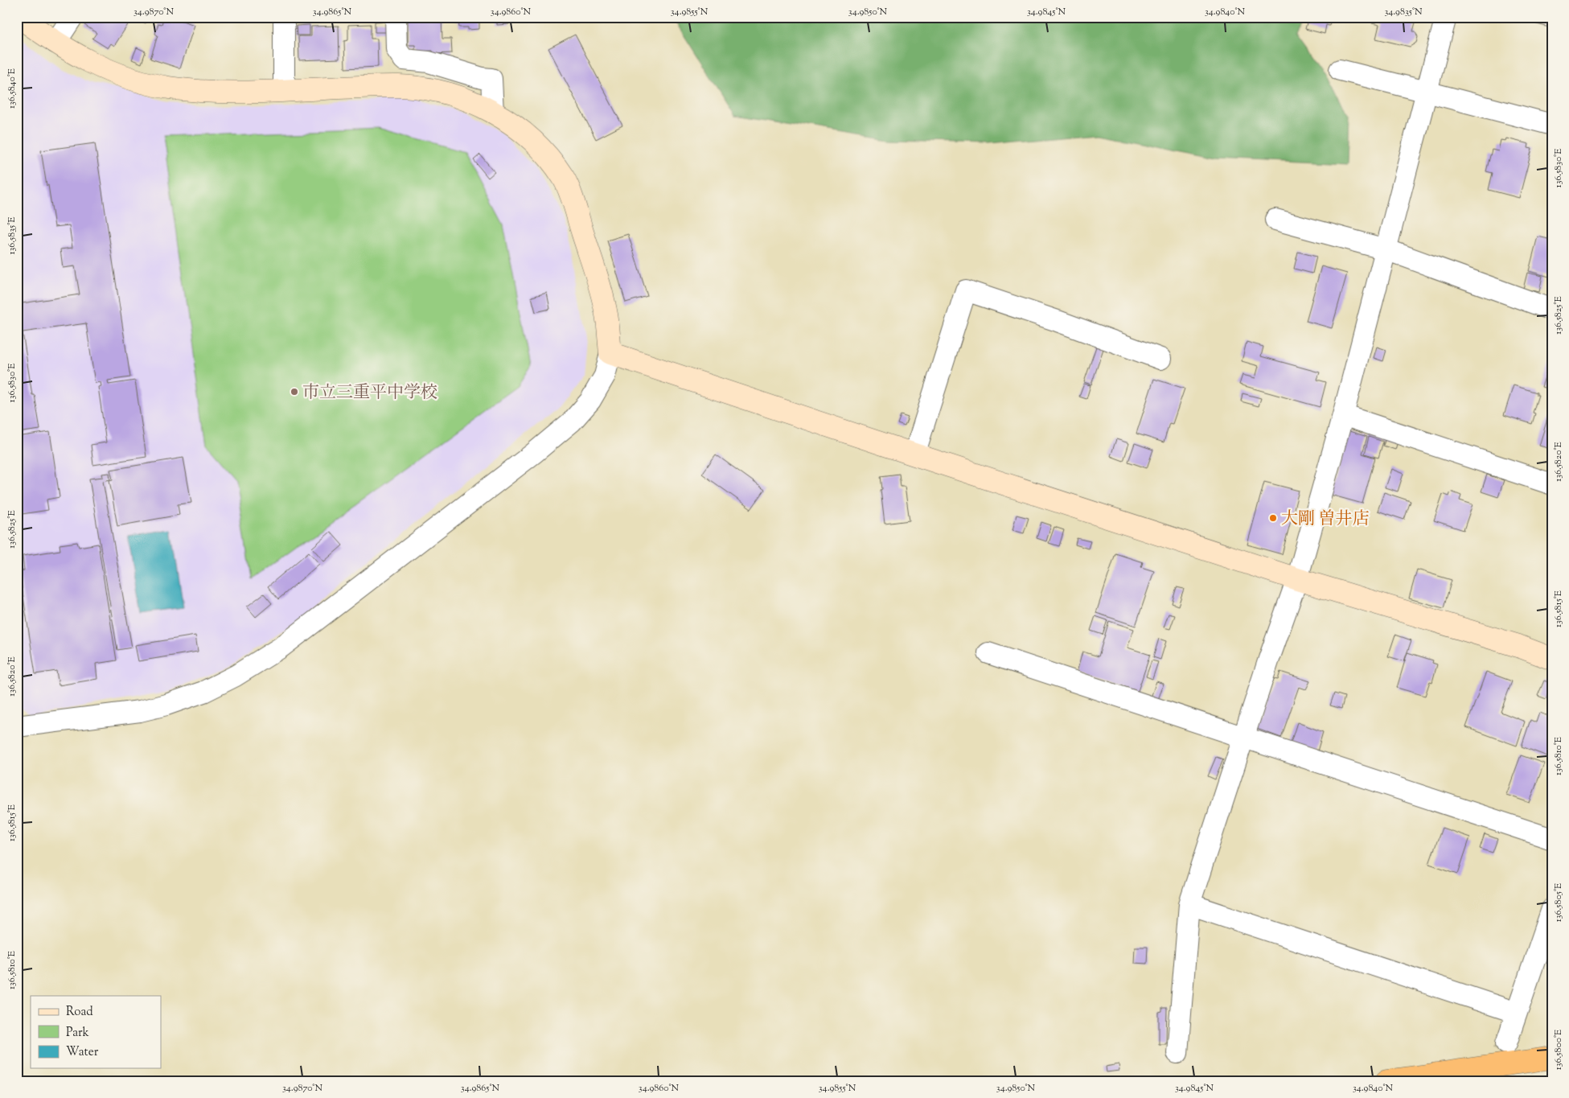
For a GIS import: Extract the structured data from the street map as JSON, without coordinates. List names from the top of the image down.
{
  "places": ["市立三重平中学校", "大剛 曽井店"],
  "legend": ["Road", "Park", "Water"],
  "coordinates": [
    "34.9870°N",
    "34.9865°N",
    "34.9860°N",
    "34.9855°N",
    "34.9850°N",
    "34.9845°N",
    "34.9840°N",
    "34.9835°N",
    "136.5840°E",
    "136.5830°E",
    "136.5835°E",
    "136.5825°E",
    "136.5820°E",
    "136.5815°E",
    "136.5810°E",
    "136.5805°E",
    "136.5800°E"
  ]
}
